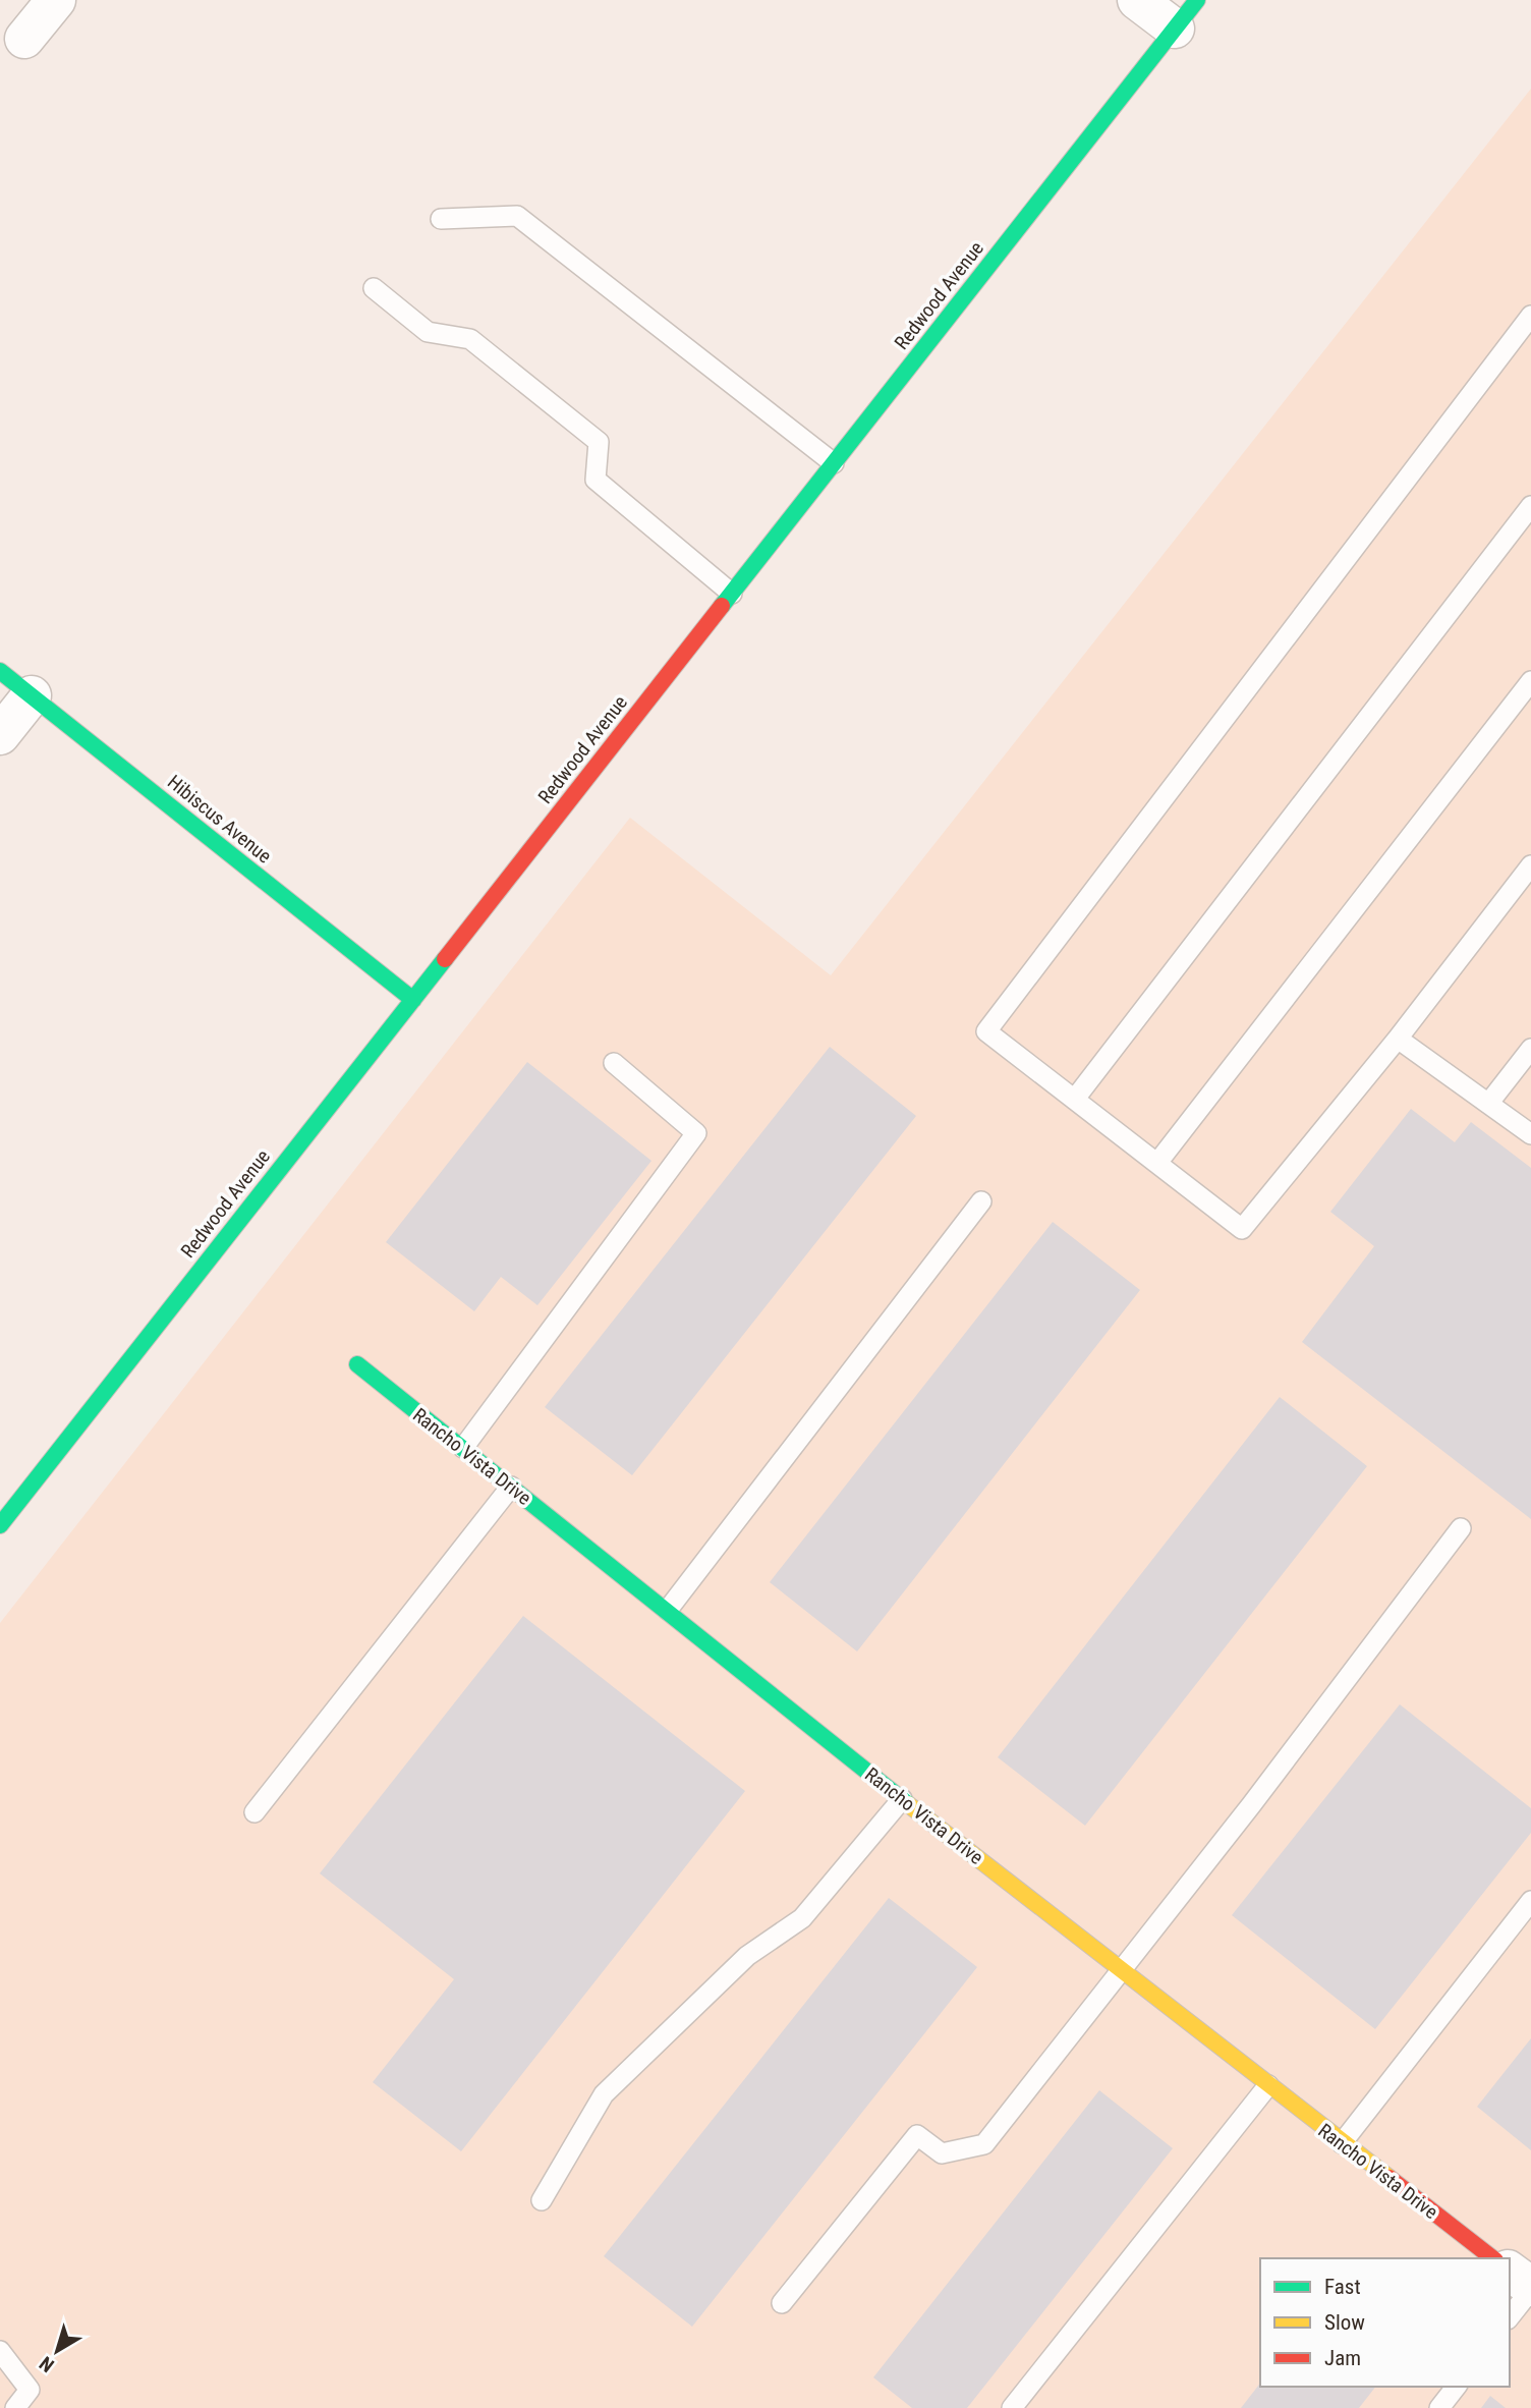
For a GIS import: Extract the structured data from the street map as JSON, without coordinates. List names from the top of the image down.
{
  "streets": {
    "street": ["Redwood Avenue", "Hibiscus Avenue", "Rancho Vista Drive"]
  },
  "crossings": [
    ["Redwood Avenue", "Hibiscus Avenue"]
  ],
  "legend": ["Fast", "Slow", "Jam"],
  "north": "bottom left"
}
